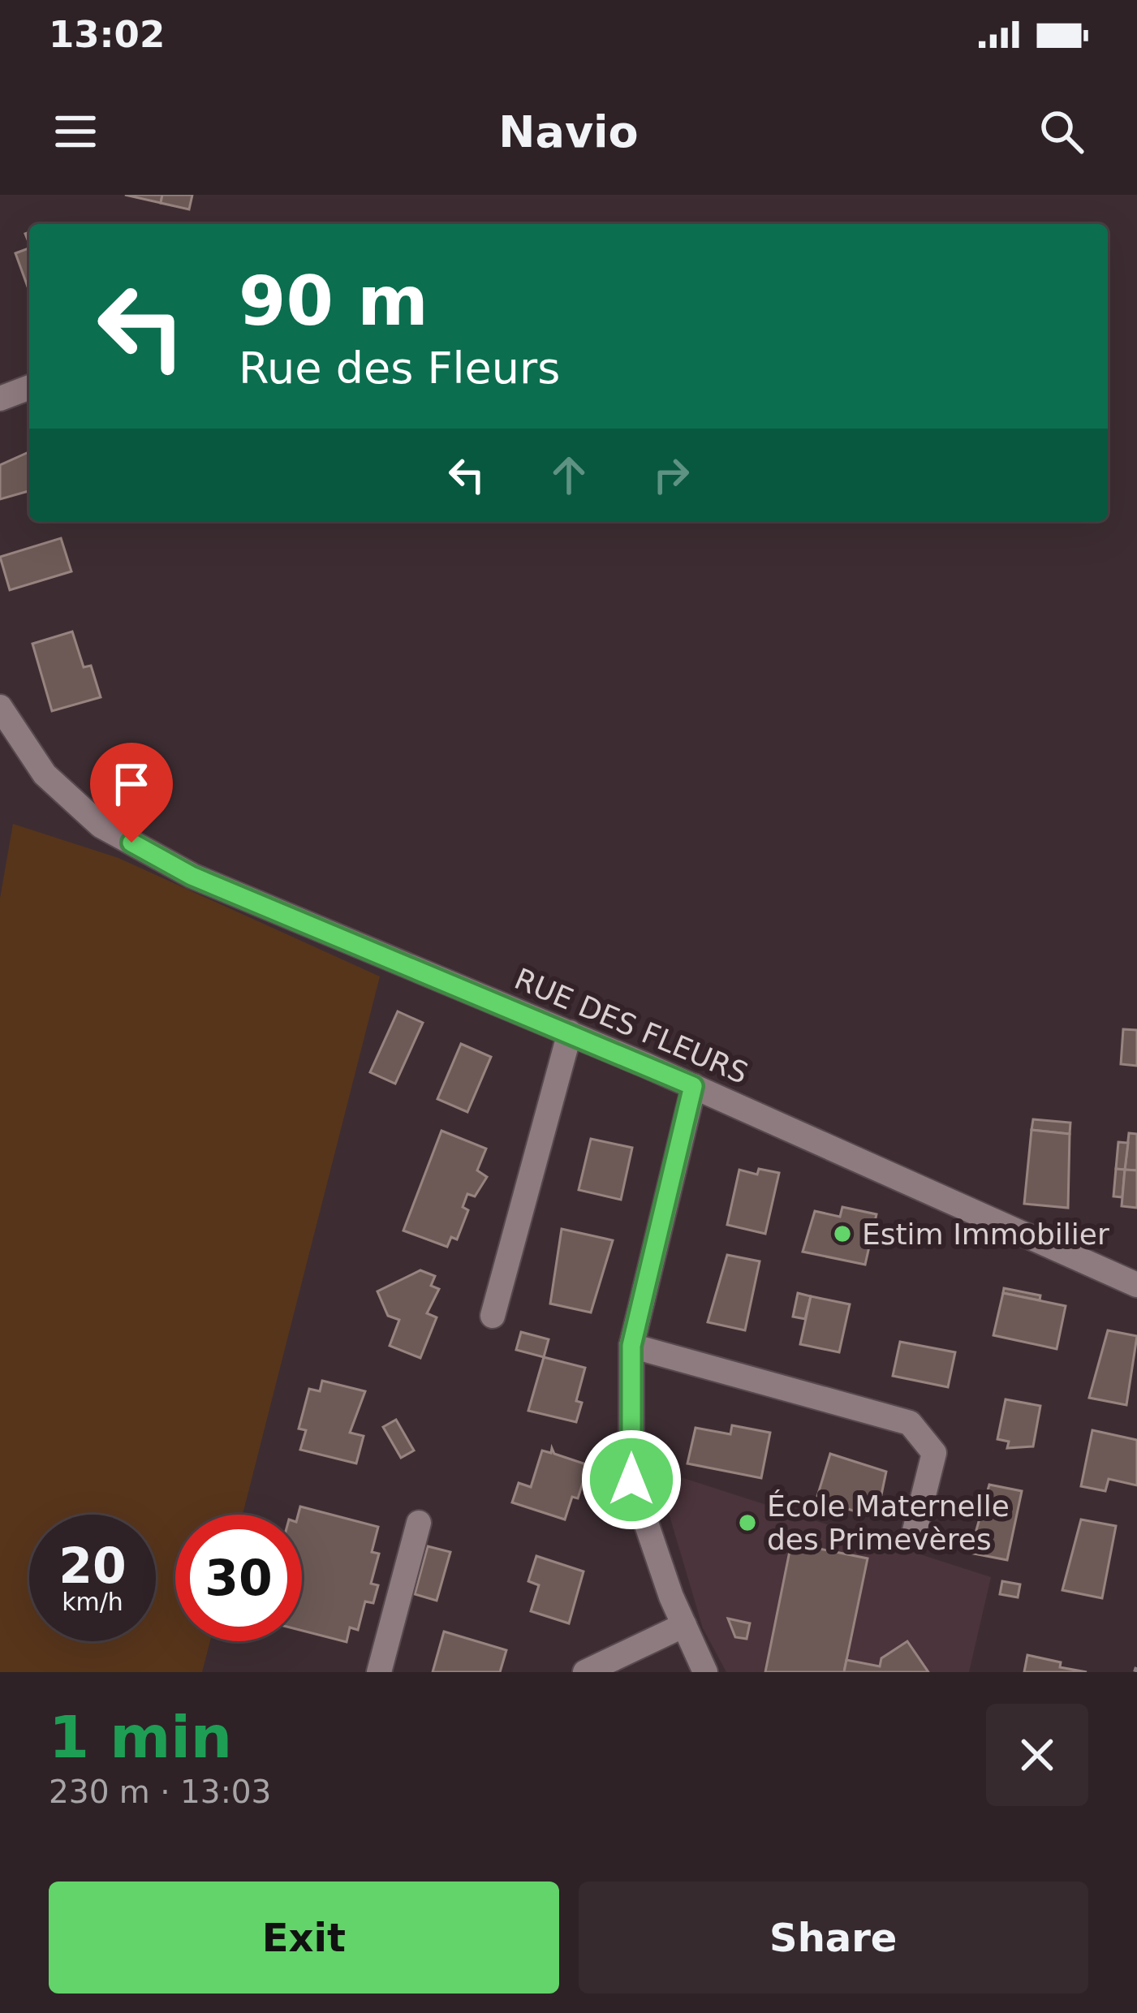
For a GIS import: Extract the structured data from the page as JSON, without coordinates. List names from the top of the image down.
{
  "streets": {
    "street": ["RUE DES FLEURS"]
  },
  "places": ["Estim Immobilier", "École Maternelle des Primevères"],
  "page": {
    "status": "13:02",
    "header": "Navio",
    "turn": ["90 m", "Rue des Fleurs"],
    "speed": "20 km/h",
    "limit": "30",
    "heading": ["1 min", "230 m · 13:03"],
    "buttons": ["Exit", "Share"]
  }
}
